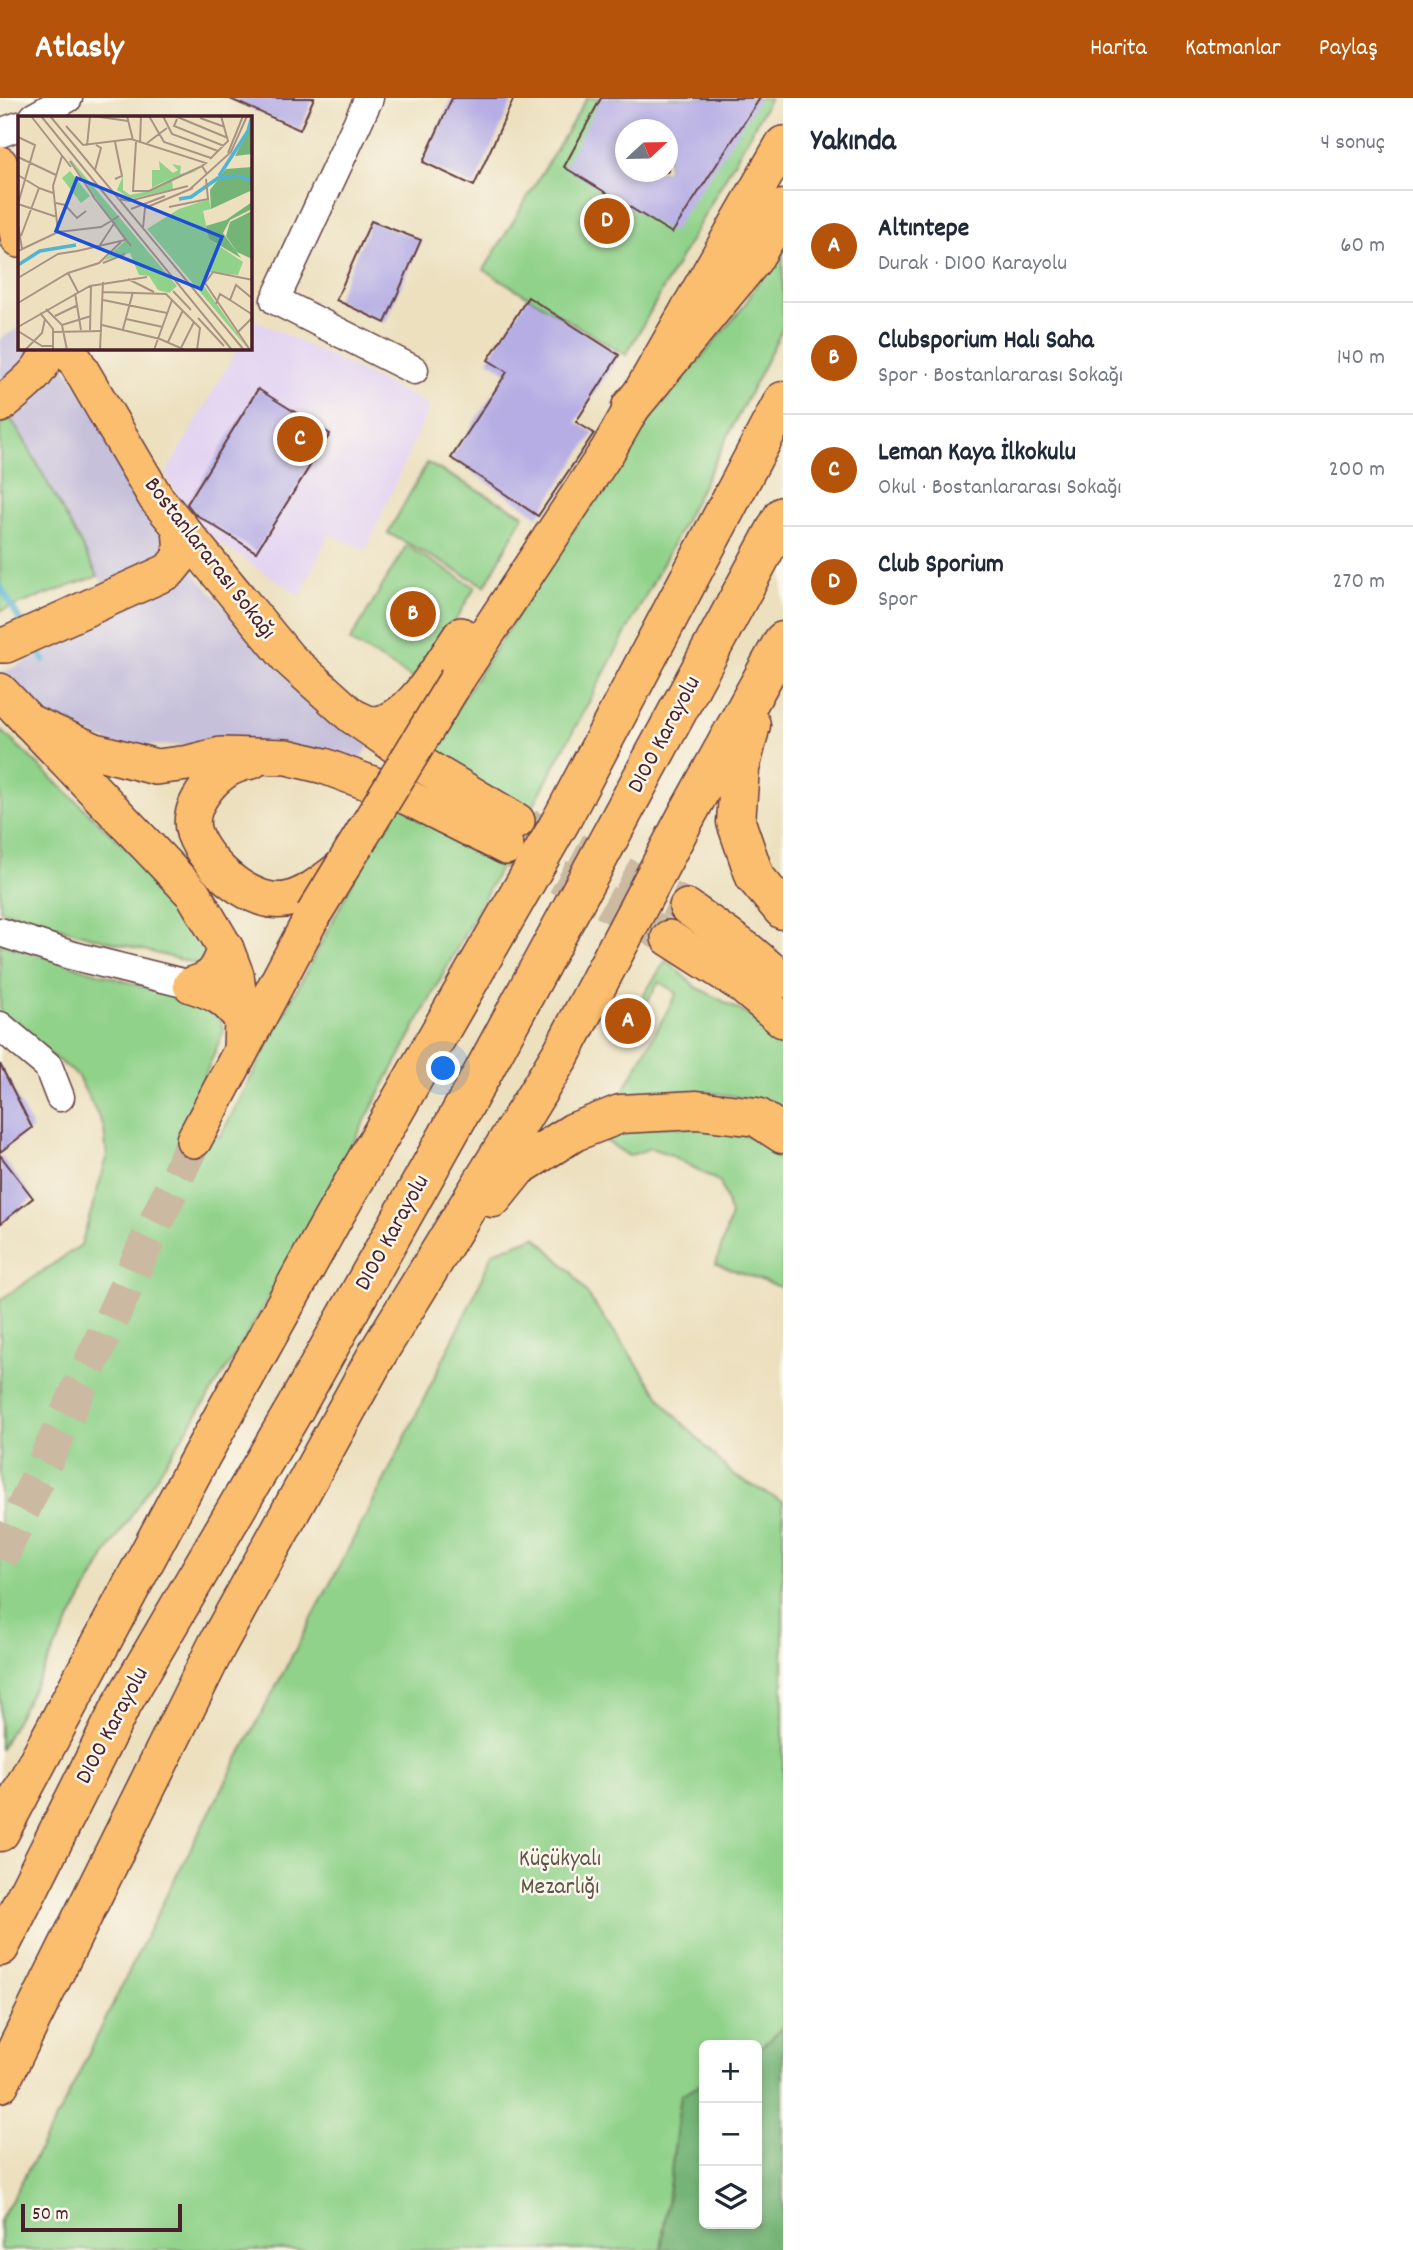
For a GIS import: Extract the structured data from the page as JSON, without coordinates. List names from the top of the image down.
{
  "streets": {
    "highway": ["D100 Karayolu"],
    "main road": ["Bostanlararası Sokağı"]
  },
  "parks": ["Küçükyalı Mezarlığı"],
  "scale_bar": "50 m",
  "north": "right",
  "page": {
    "header": "Atlasly",
    "nav": ["Harita", "Katmanlar", "Paylaş"],
    "heading": ["Yakında", "4 sonuç"],
    "list": [
      {
        "mark": "A",
        "name": "Altıntepe",
        "note": "Durak · D100 Karayolu",
        "value": "60 m"
      },
      {
        "mark": "B",
        "name": "Clubsporium Halı Saha",
        "note": "Spor · Bostanlararası Sokağı",
        "value": "140 m"
      },
      {
        "mark": "C",
        "name": "Leman Kaya İlkokulu",
        "note": "Okul · Bostanlararası Sokağı",
        "value": "200 m"
      },
      {
        "mark": "D",
        "name": "Club Sporium",
        "note": "Spor",
        "value": "270 m"
      }
    ],
    "pins": [
      "D",
      "C",
      "B",
      "A"
    ],
    "map_buttons": ["+", "−"],
    "scale": "50 m"
  }
}
